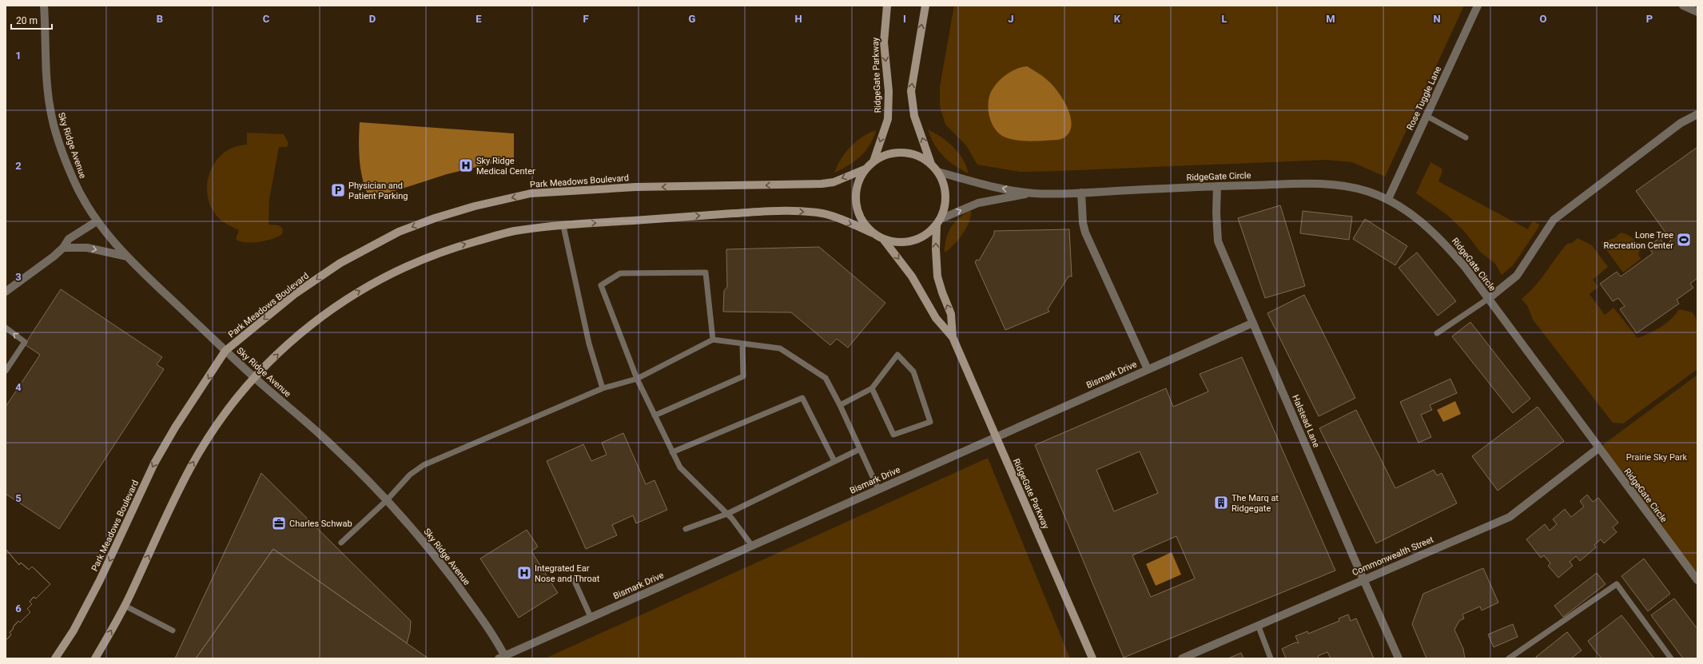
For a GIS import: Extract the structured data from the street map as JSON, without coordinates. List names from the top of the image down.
{
  "streets": {
    "main road": ["RidgeGate Parkway", "Park Meadows Boulevard"],
    "street": [
      "Rose Tuggle Lane",
      "Sky Ridge Avenue",
      "RidgeGate Circle",
      "Bismark Drive",
      "Halstead Lane",
      "Commonwealth Street"
    ]
  },
  "crossings": [
    ["RidgeGate Parkway", "RidgeGate Circle"],
    ["RidgeGate Parkway", "Park Meadows Boulevard"],
    ["RidgeGate Parkway", "Bismark Drive"],
    ["Rose Tuggle Lane", "RidgeGate Circle"],
    ["Sky Ridge Avenue", "Park Meadows Boulevard"],
    ["Sky Ridge Avenue", "Bismark Drive"],
    ["RidgeGate Circle", "Park Meadows Boulevard"],
    ["RidgeGate Circle", "Halstead Lane"],
    ["RidgeGate Circle", "Commonwealth Street"],
    ["Bismark Drive", "Halstead Lane"],
    ["Halstead Lane", "Commonwealth Street"]
  ],
  "parks": ["Prairie Sky Park"],
  "places": {
    "hospital": ["Sky Ridge Medical Center", "Integrated Ear Nose and Throat"],
    "parking": ["Physician and Patient Parking"],
    "sports": ["Lone Tree Recreation Center"],
    "building": ["The Marq at Ridgegate"],
    "office": ["Charles Schwab"]
  },
  "scale_bar": "20 m",
  "grid": {
    "columns": [
      "B",
      "C",
      "D",
      "E",
      "F",
      "G",
      "H",
      "I",
      "J",
      "K",
      "L",
      "M",
      "N",
      "O",
      "P"
    ],
    "rows": [
      "1",
      "2",
      "3",
      "4",
      "5",
      "6"
    ]
  }
}
